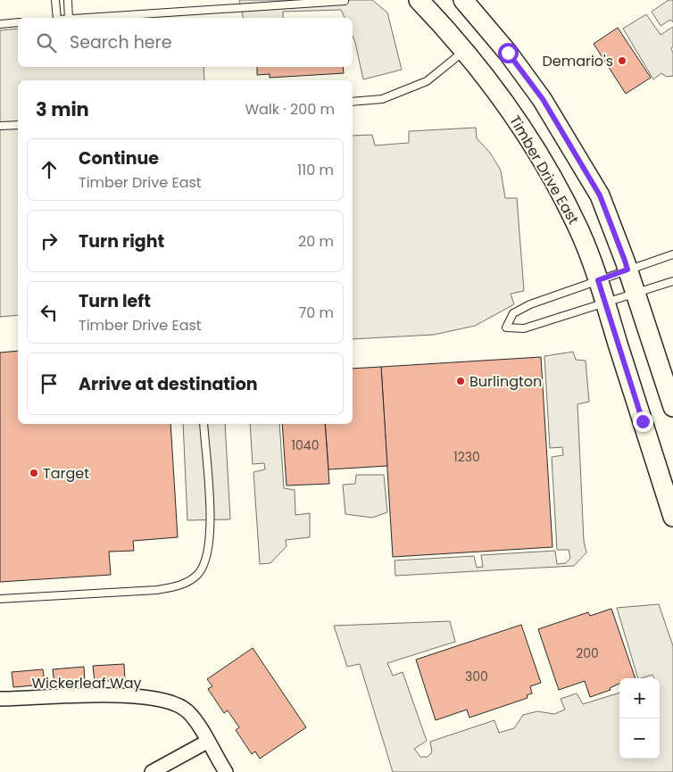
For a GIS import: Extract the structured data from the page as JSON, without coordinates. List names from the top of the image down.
{
  "streets": {
    "street": ["Timber Drive East", "Wickerleaf Way"]
  },
  "places": ["Demario's", "Burlington", "Target"],
  "house_numbers": [
    "1040",
    "1230",
    "200",
    "300"
  ],
  "page": {
    "search": "Search here",
    "heading": ["3 min", "Walk · 200 m"],
    "list": [
      ["Continue", "Timber Drive East", "110 m"],
      ["Turn right", "20 m"],
      ["Turn left", "Timber Drive East", "70 m"],
      "Arrive at destination"
    ],
    "map_buttons": ["+", "−"]
  }
}
